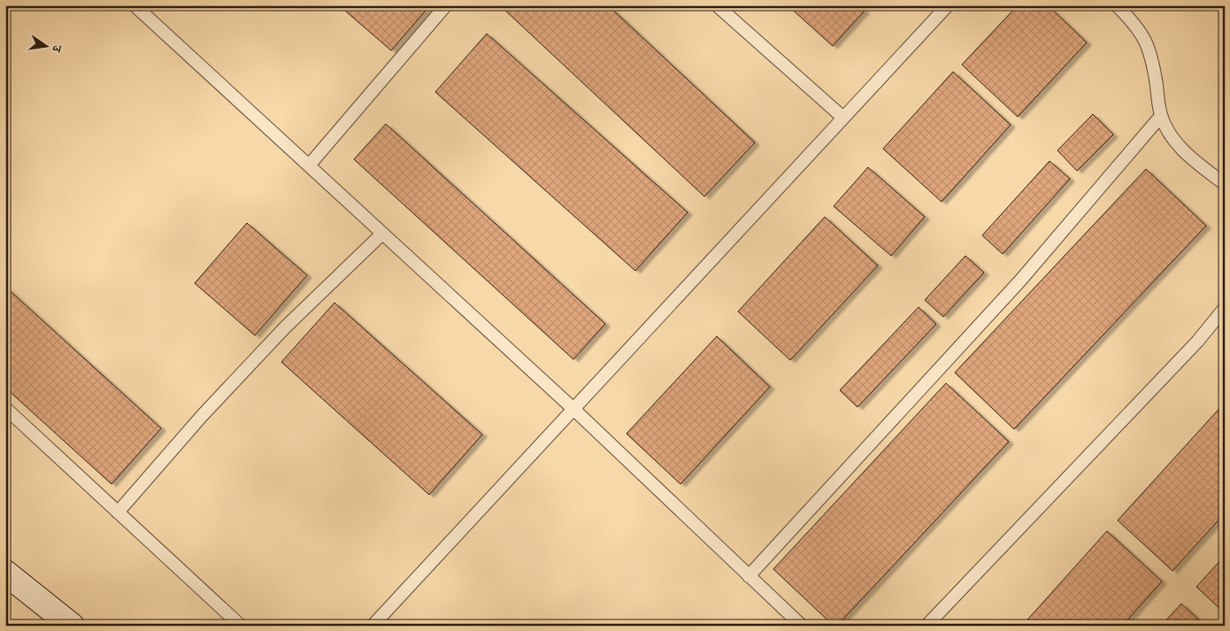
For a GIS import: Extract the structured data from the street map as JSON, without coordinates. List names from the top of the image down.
{
  "north": "right"
}
